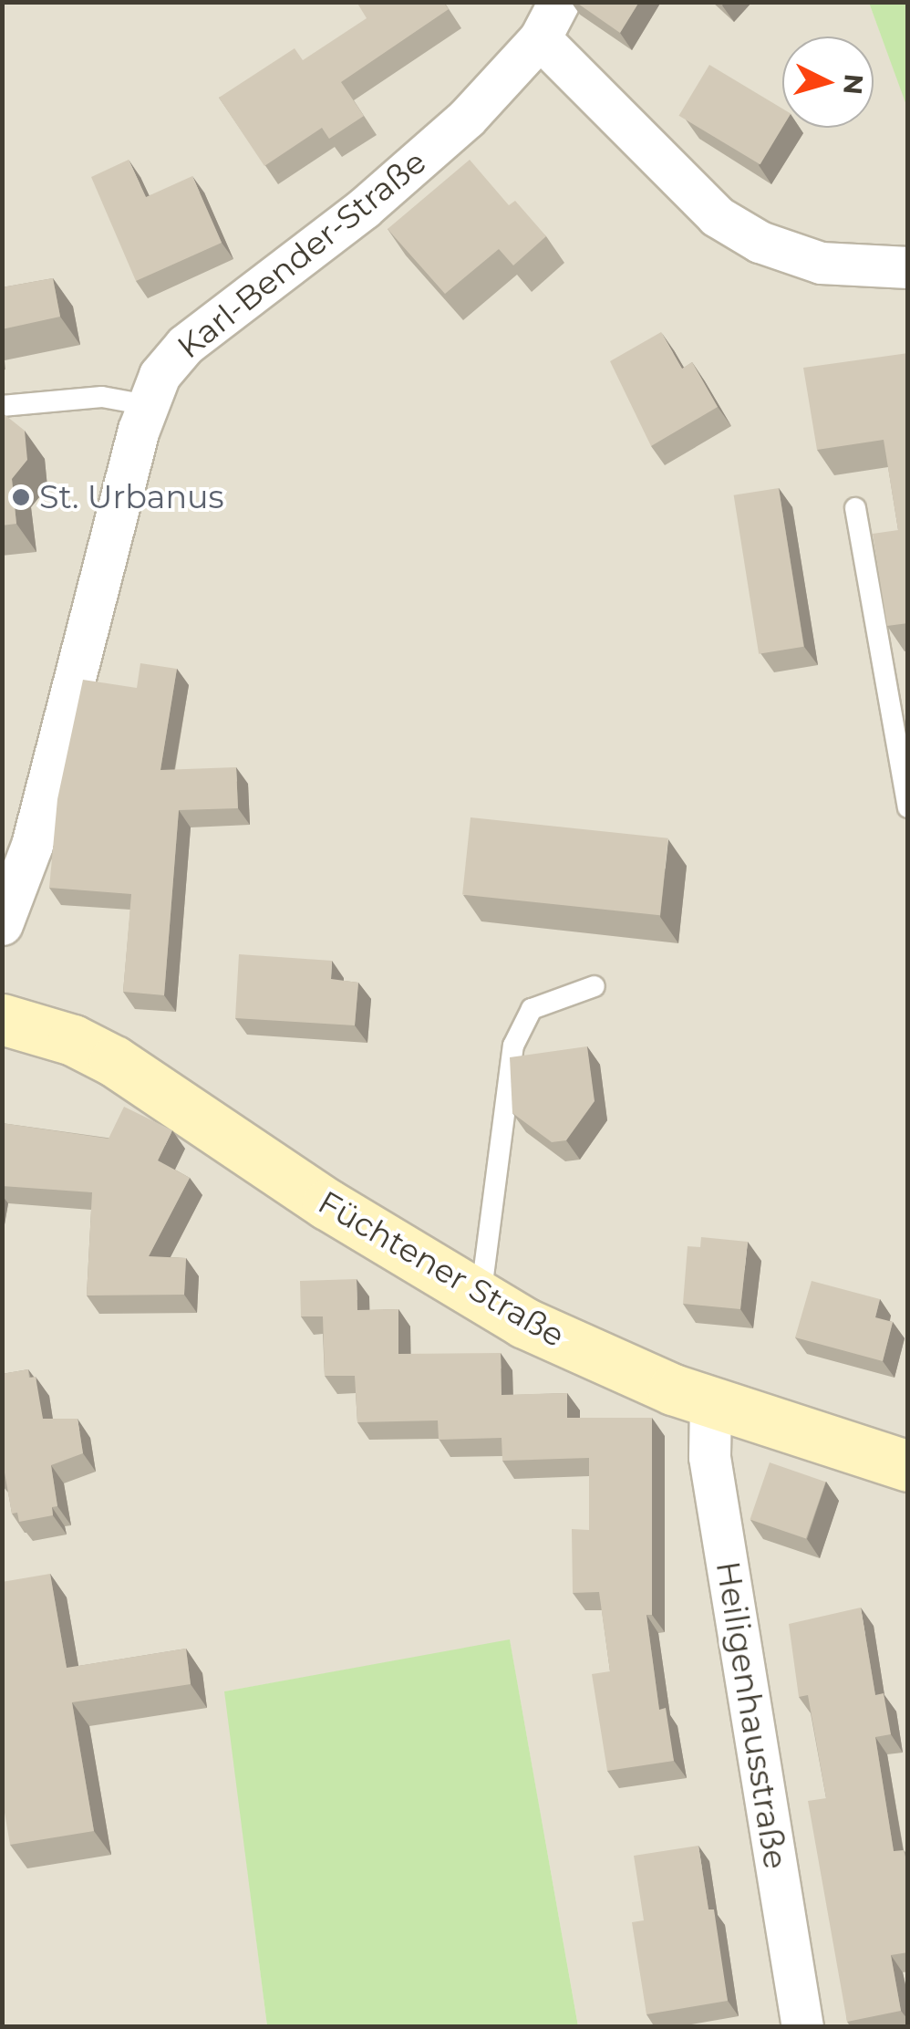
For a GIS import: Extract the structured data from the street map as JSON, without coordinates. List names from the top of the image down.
{
  "streets": {
    "street": ["Karl-Bender-Straße", "Füchtener Straße", "Heiligenhausstraße"]
  },
  "crossings": [
    ["Füchtener Straße", "Heiligenhausstraße"]
  ],
  "places": ["St. Urbanus"],
  "north": "right"
}
